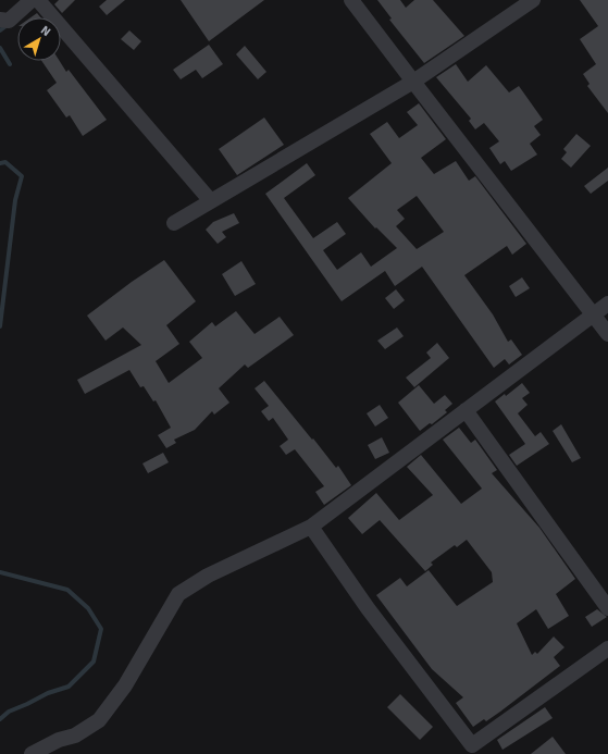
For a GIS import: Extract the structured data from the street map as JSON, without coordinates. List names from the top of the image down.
{
  "north": "top right"
}
